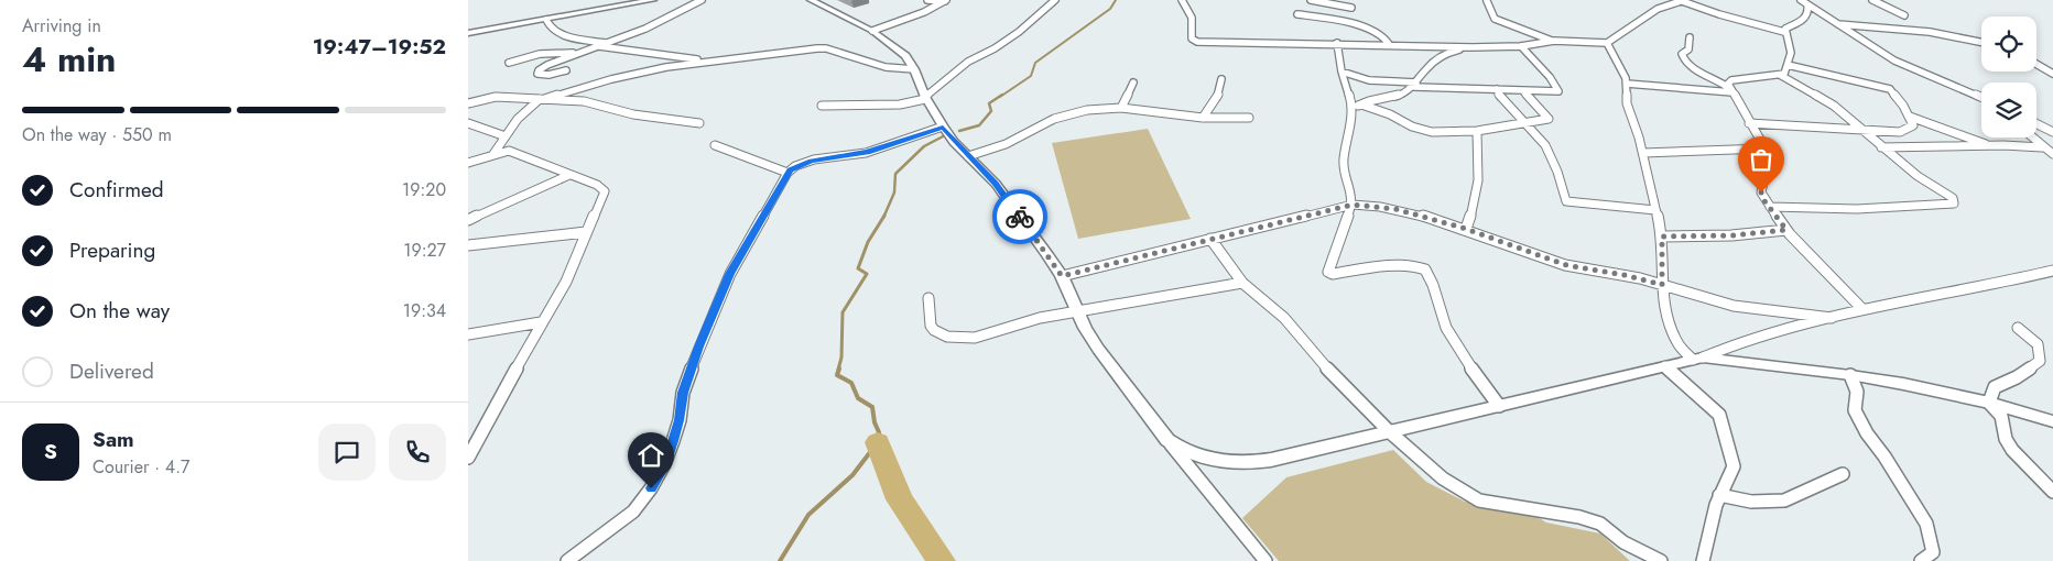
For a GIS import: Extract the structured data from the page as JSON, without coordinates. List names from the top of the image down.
{
  "page": {
    "heading": ["4 min", "Arriving in", "19:47–19:52"],
    "panel": ["Sam", "Courier · 4.7"],
    "bar": "On the way · 550 m",
    "list": [
      ["Confirmed", "19:20"],
      ["Preparing", "19:27"],
      ["On the way", "19:34"],
      "Delivered"
    ],
    "round": "S"
  }
}
